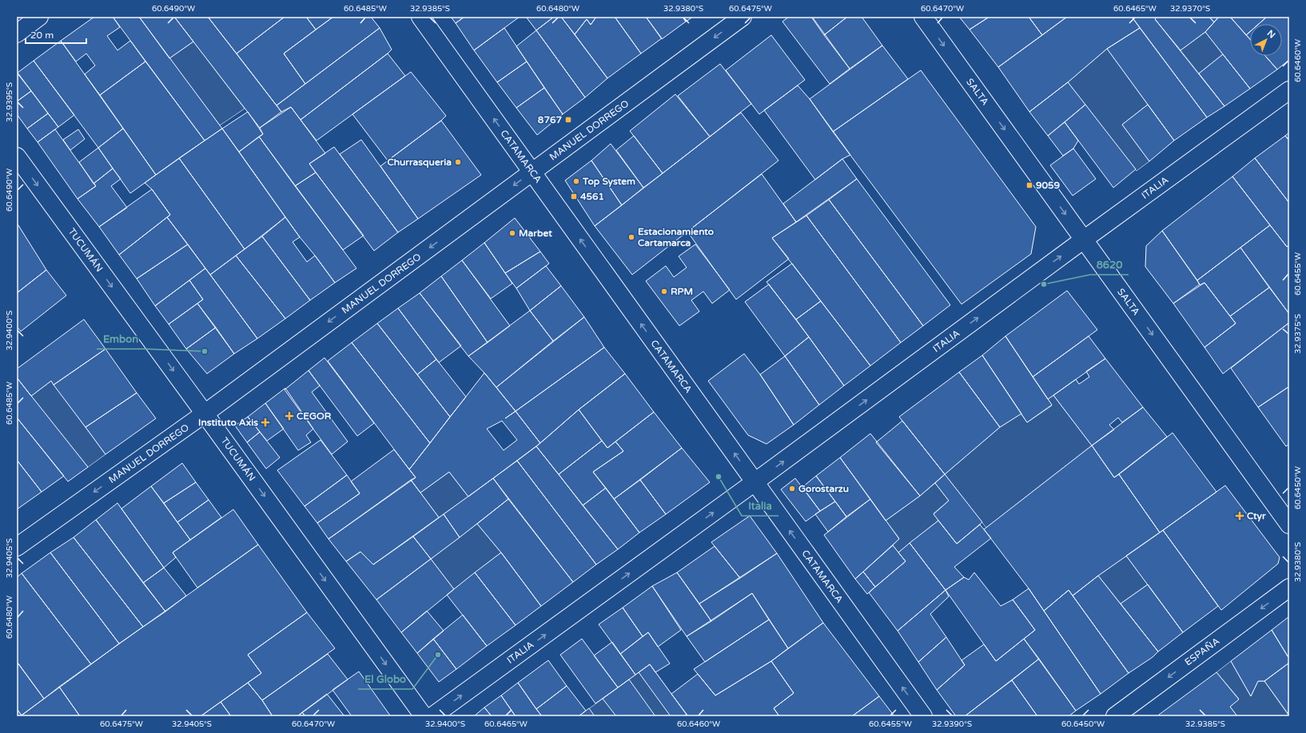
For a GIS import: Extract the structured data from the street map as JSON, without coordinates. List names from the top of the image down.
{
  "streets": {
    "street": [
      "SALTA",
      "MANUEL DORREGO",
      "CATAMARCA",
      "ITALIA",
      "TUCUMÁN",
      "ESPAÑA"
    ]
  },
  "crossings": [
    ["SALTA", "ITALIA"],
    ["MANUEL DORREGO", "CATAMARCA"],
    ["MANUEL DORREGO", "TUCUMÁN"],
    ["CATAMARCA", "ITALIA"]
  ],
  "one_way": [
    "SALTA",
    "MANUEL DORREGO",
    "CATAMARCA",
    "ITALIA",
    "TUCUMÁN",
    "ESPAÑA"
  ],
  "places": {
    "transit": ["8767", "9059", "4561"],
    "other": [
      "Churrasqueria",
      "Top System",
      "Marbet",
      "Estacionamiento Cartamarca",
      "8620",
      "RPM",
      "Embon",
      "Italia",
      "Gorostarzu",
      "El Globo"
    ],
    "health": ["CEGOR", "Instituto Axis", "Ctyr"]
  },
  "scale_bar": "20 m",
  "north": "top right",
  "coordinates": [
    "60.6490°W",
    "60.6485°W",
    "32.9385°S",
    "60.6480°W",
    "32.9380°S",
    "60.6475°W",
    "60.6470°W",
    "60.6465°W",
    "32.9370°S",
    "60.6460°W",
    "32.9395°S",
    "60.6455°W",
    "32.9400°S",
    "32.9375°S",
    "60.6450°W",
    "32.9405°S",
    "32.9390°S"
  ]
}
